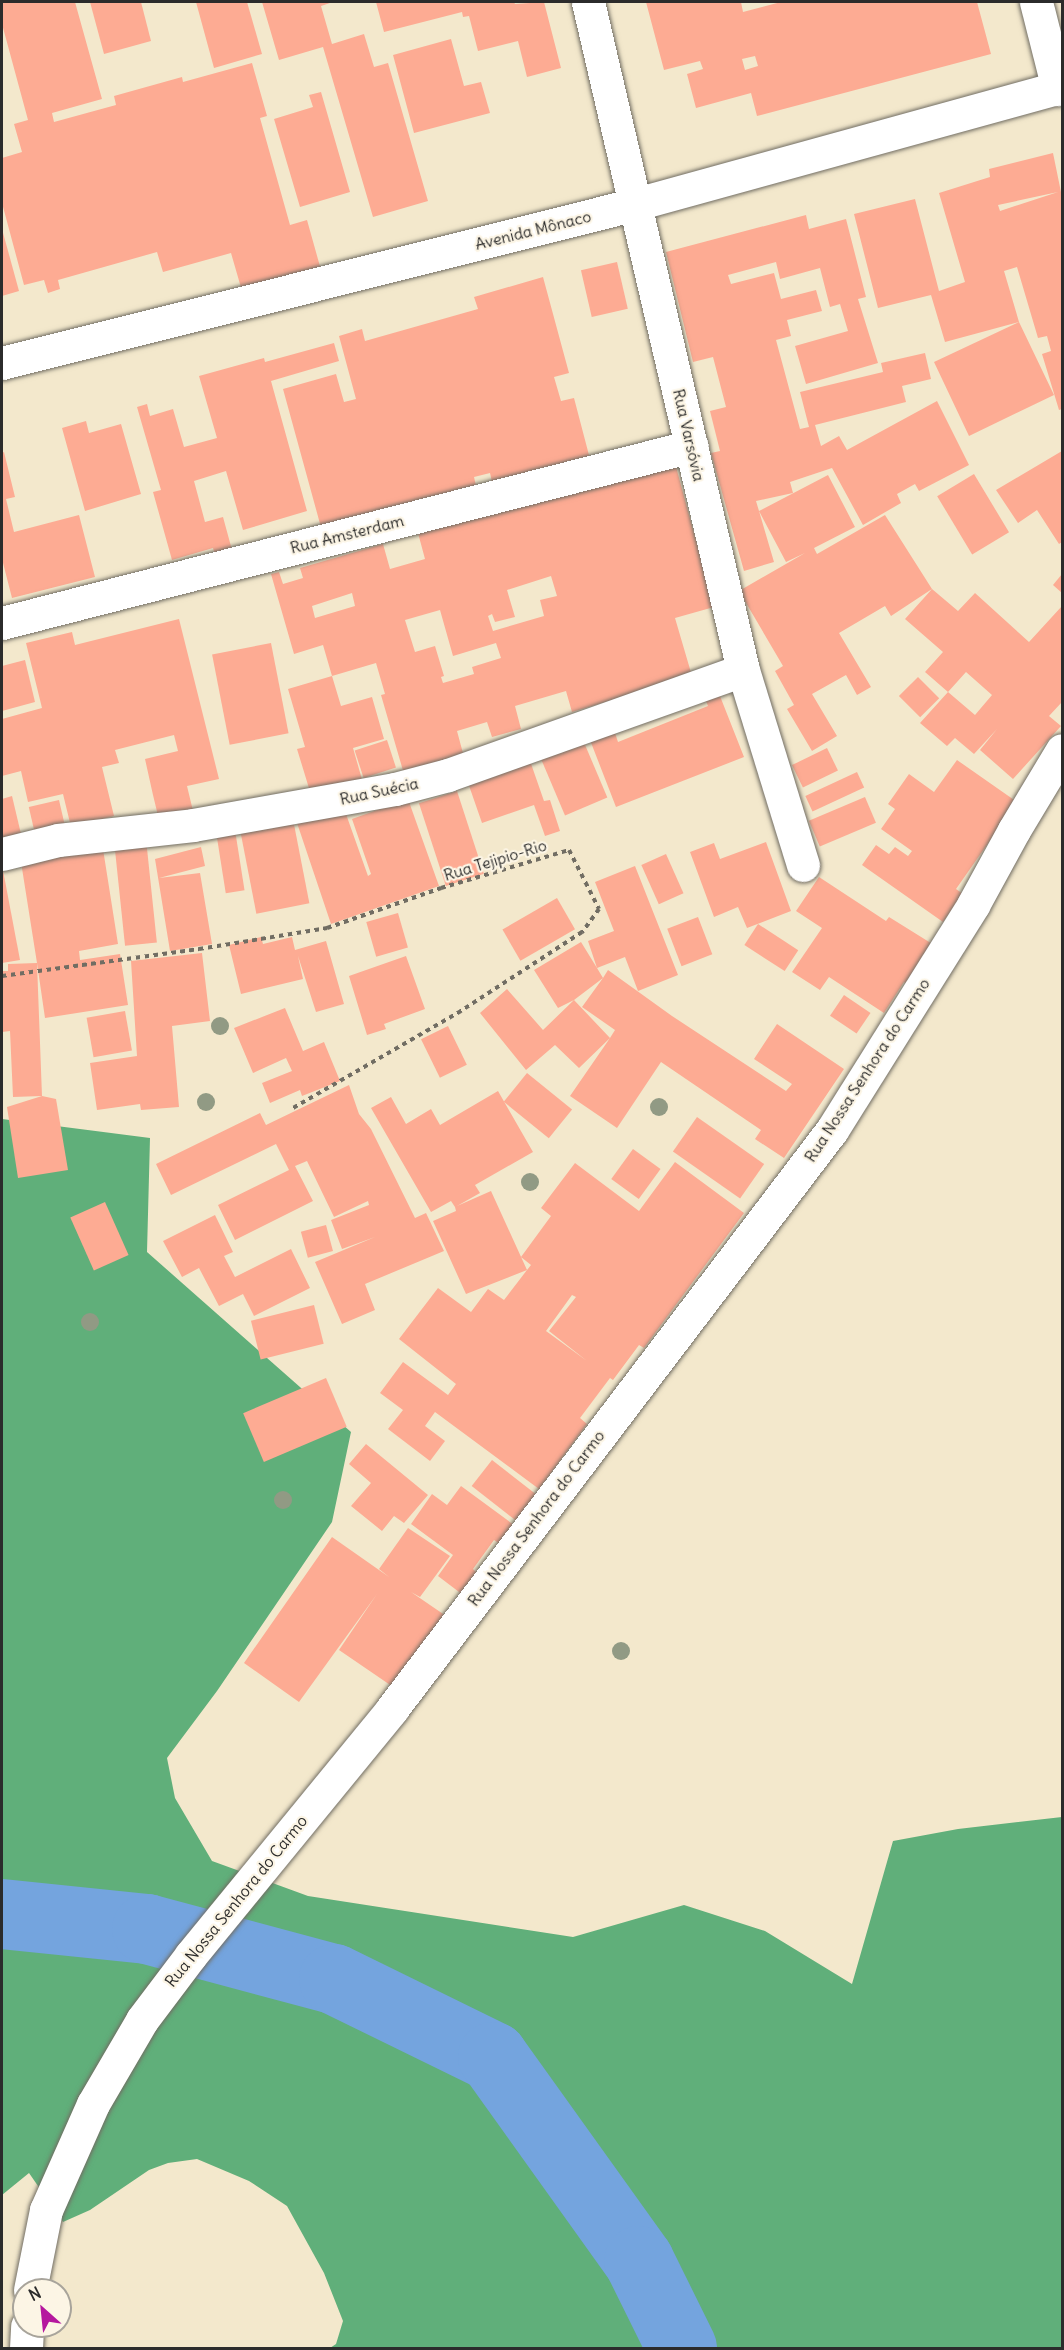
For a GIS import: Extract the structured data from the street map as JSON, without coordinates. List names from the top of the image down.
{
  "streets": {
    "street": [
      "Avenida Mônaco",
      "Rua Varsóvia",
      "Rua Amsterdam",
      "Rua Suécia",
      "Rua Nossa Senhora do Carmo"
    ],
    "path": ["Rua Tejipio-Rio"]
  },
  "crossings": [
    ["Avenida Mônaco", "Rua Varsóvia"],
    ["Rua Varsóvia", "Rua Amsterdam"],
    ["Rua Varsóvia", "Rua Suécia"]
  ],
  "north": "top left"
}
